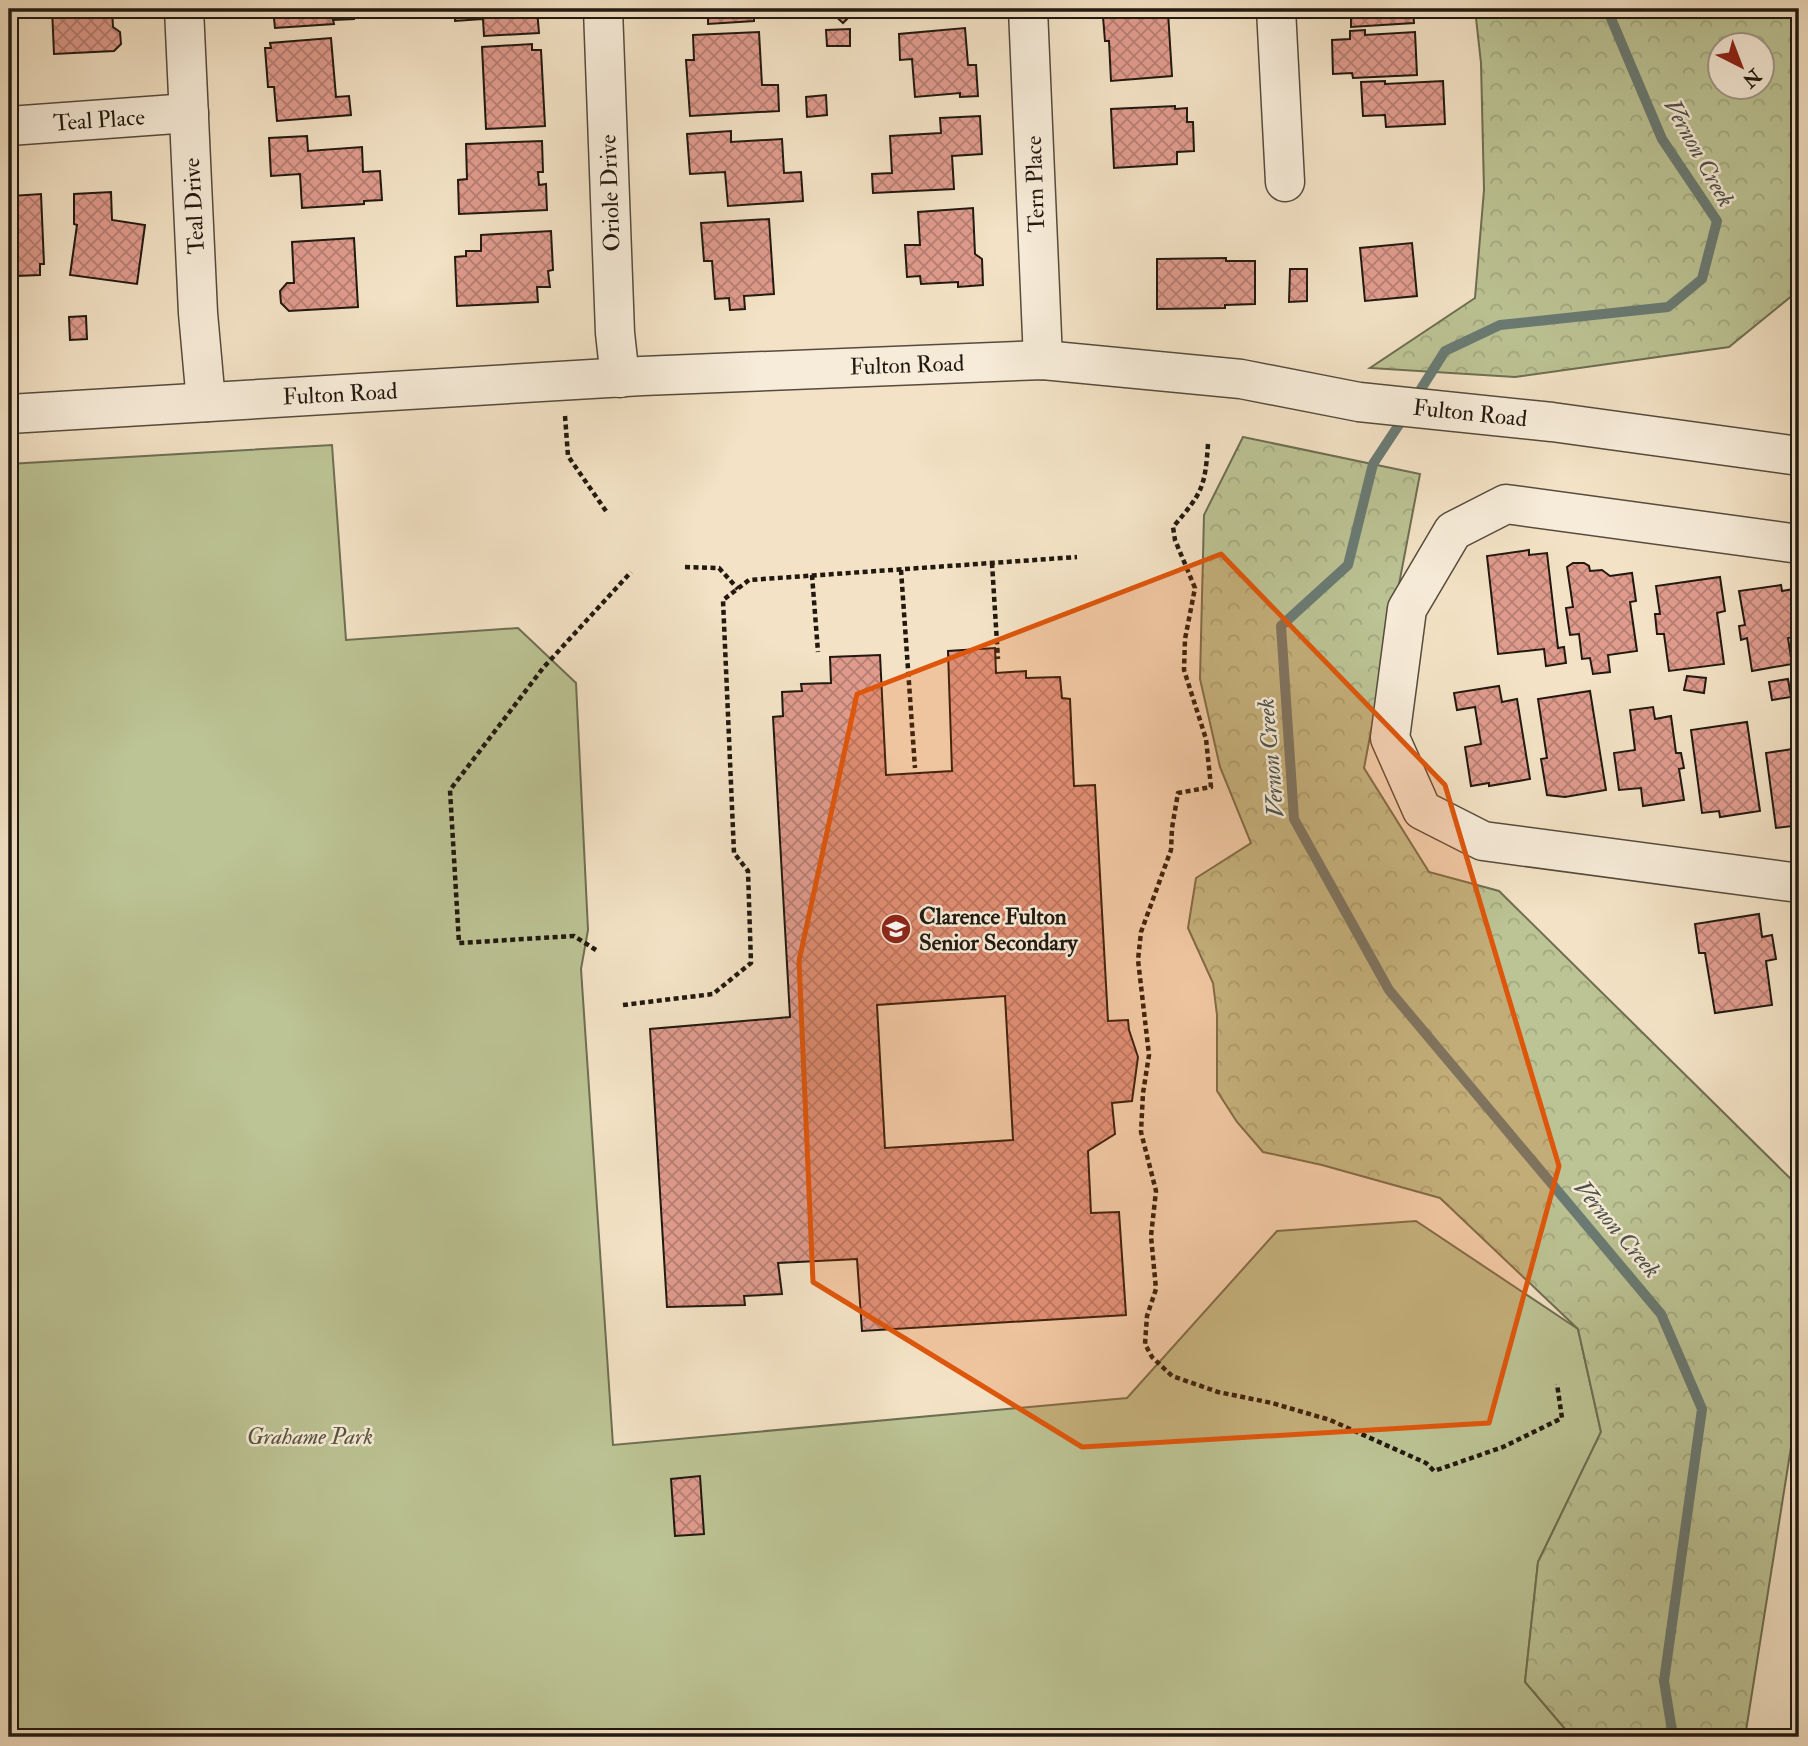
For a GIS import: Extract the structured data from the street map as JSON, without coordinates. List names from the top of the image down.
{
  "streets": {
    "street": [
      "Teal Place",
      "Tern Place",
      "Oriole Drive",
      "Teal Drive",
      "Fulton Road"
    ]
  },
  "crossings": [
    ["Teal Place", "Teal Drive"],
    ["Tern Place", "Fulton Road"],
    ["Oriole Drive", "Fulton Road"],
    ["Teal Drive", "Fulton Road"]
  ],
  "water": ["Vernon Creek"],
  "parks": ["Grahame Park"],
  "places": {
    "school or university": ["Clarence Fulton Senior Secondary"]
  },
  "north": "bottom right"
}
